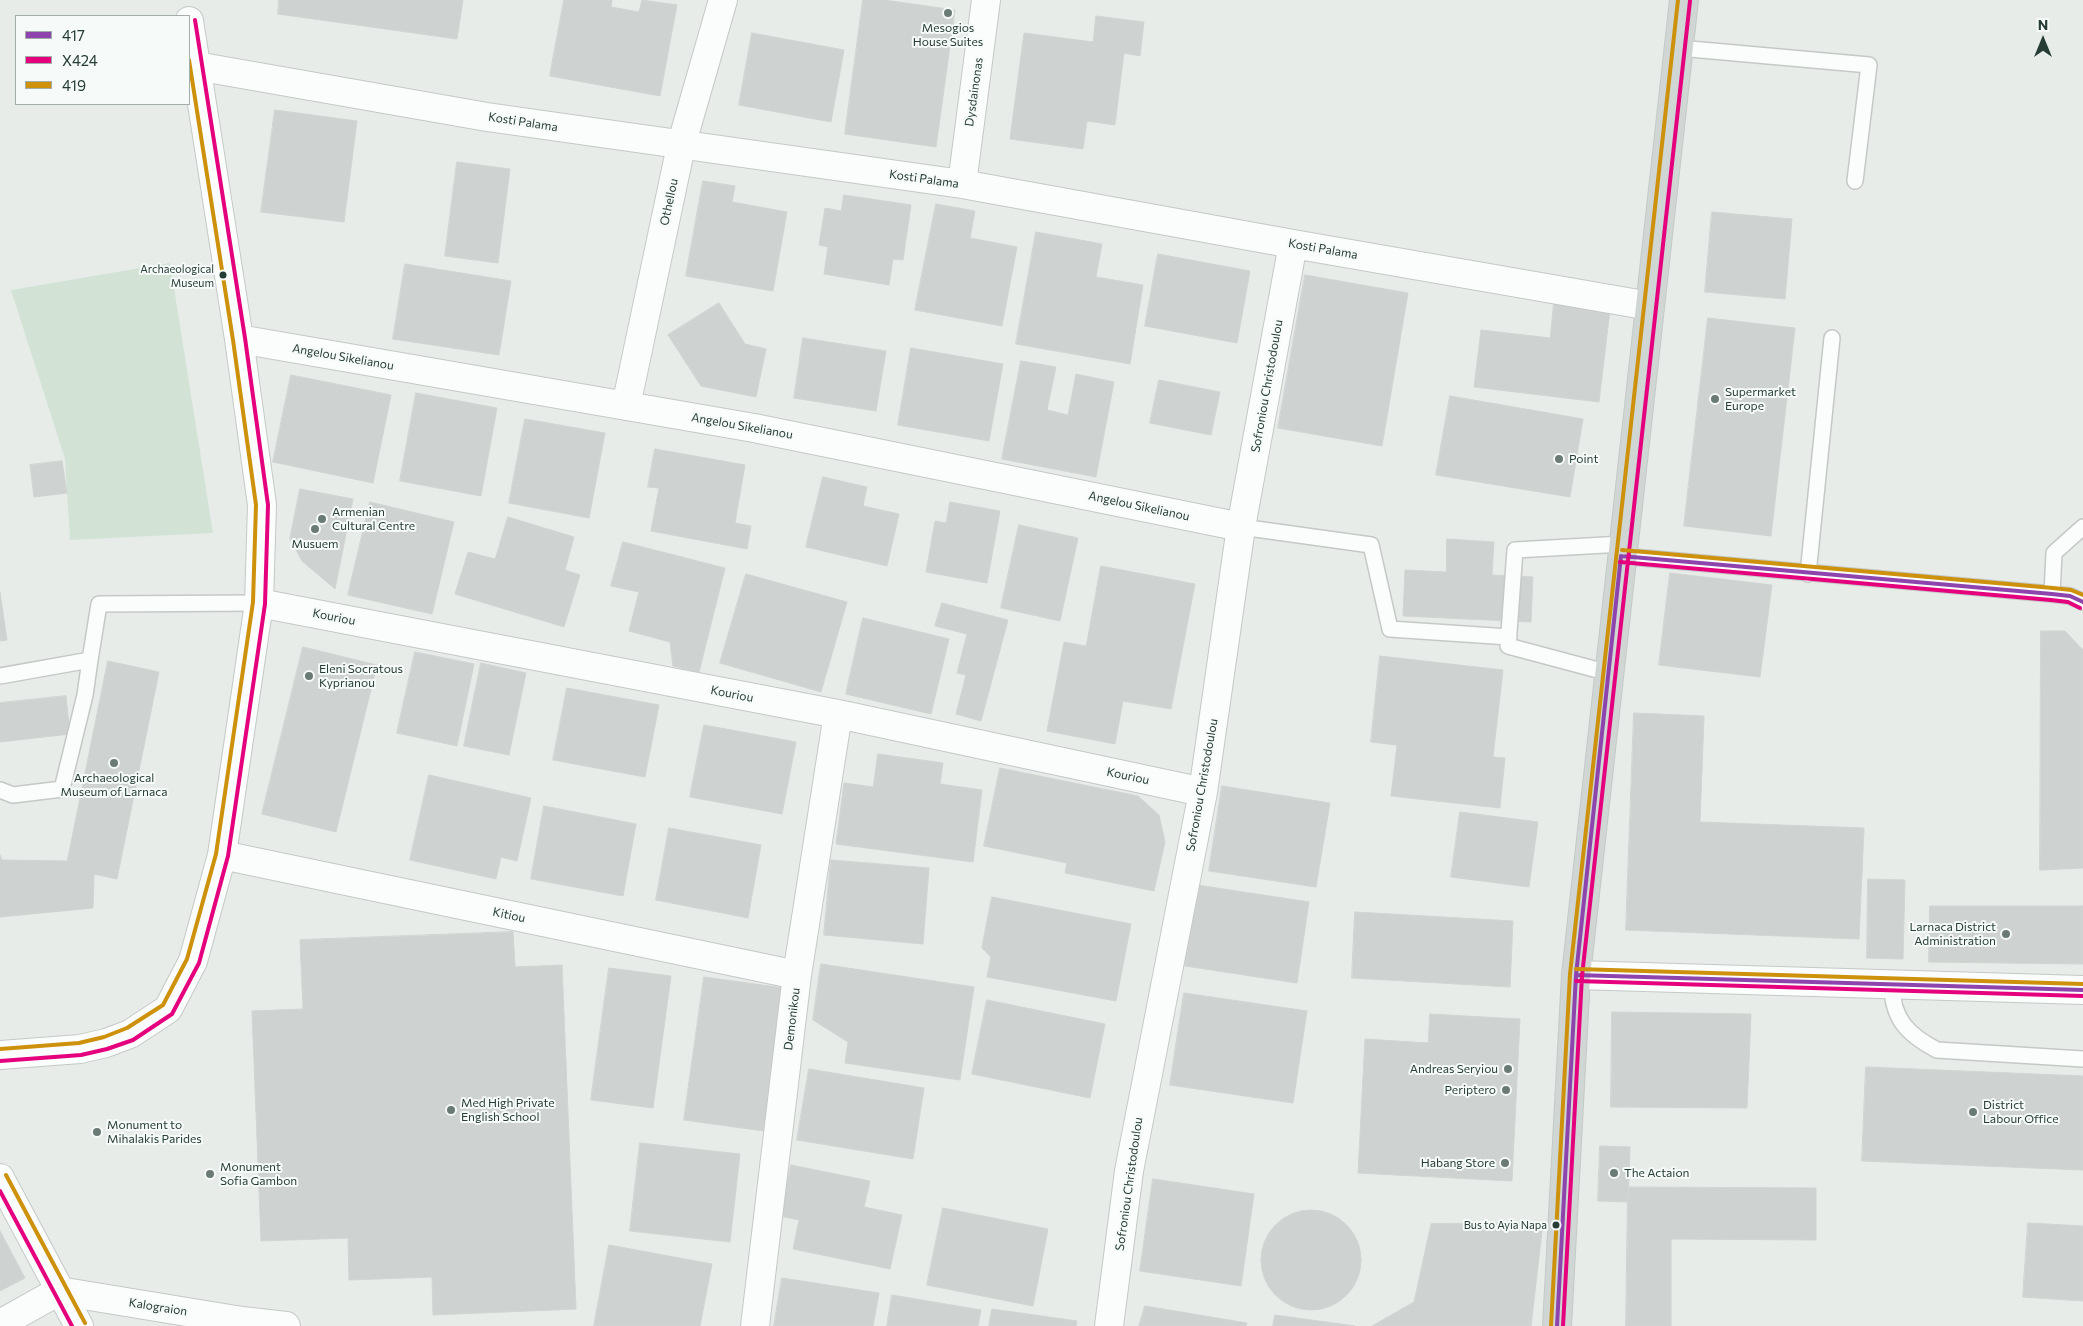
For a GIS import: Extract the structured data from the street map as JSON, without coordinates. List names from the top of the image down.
{
  "streets": {
    "street": [
      "Dysdainonas",
      "Kosti Palama",
      "Othellou",
      "Angelou Sikelianou",
      "Sofroniou Christodoulou",
      "Kouriou",
      "Kitiou",
      "Demonikou",
      "Kalograion"
    ]
  },
  "crossings": [
    ["Dysdainonas", "Kosti Palama"],
    ["Kosti Palama", "Othellou"],
    ["Kosti Palama", "Sofroniou Christodoulou"],
    ["Othellou", "Angelou Sikelianou"],
    ["Angelou Sikelianou", "Sofroniou Christodoulou"],
    ["Sofroniou Christodoulou", "Kouriou"],
    ["Kouriou", "Demonikou"],
    ["Kitiou", "Demonikou"]
  ],
  "places": [
    "Mesogios House Suites",
    "Archaeological Museum",
    "Supermarket Europe",
    "Point",
    "Armenian Cultural Centre",
    "Musuem",
    "Eleni Socratous Kyprianou",
    "Archaeological Museum of Larnaca",
    "Larnaca District Administration",
    "Andreas Seryiou",
    "Periptero",
    "Med High Private English School",
    "District Labour Office",
    "Monument to Mihalakis Parides",
    "Habang Store",
    "The Actaion",
    "Monument Sofia Gambon",
    "Bus to Ayia Napa"
  ],
  "lines": ["transit line 419", "transit line X424", "transit line 417"],
  "legend": ["417", "X424", "419"],
  "north": "top"
}
